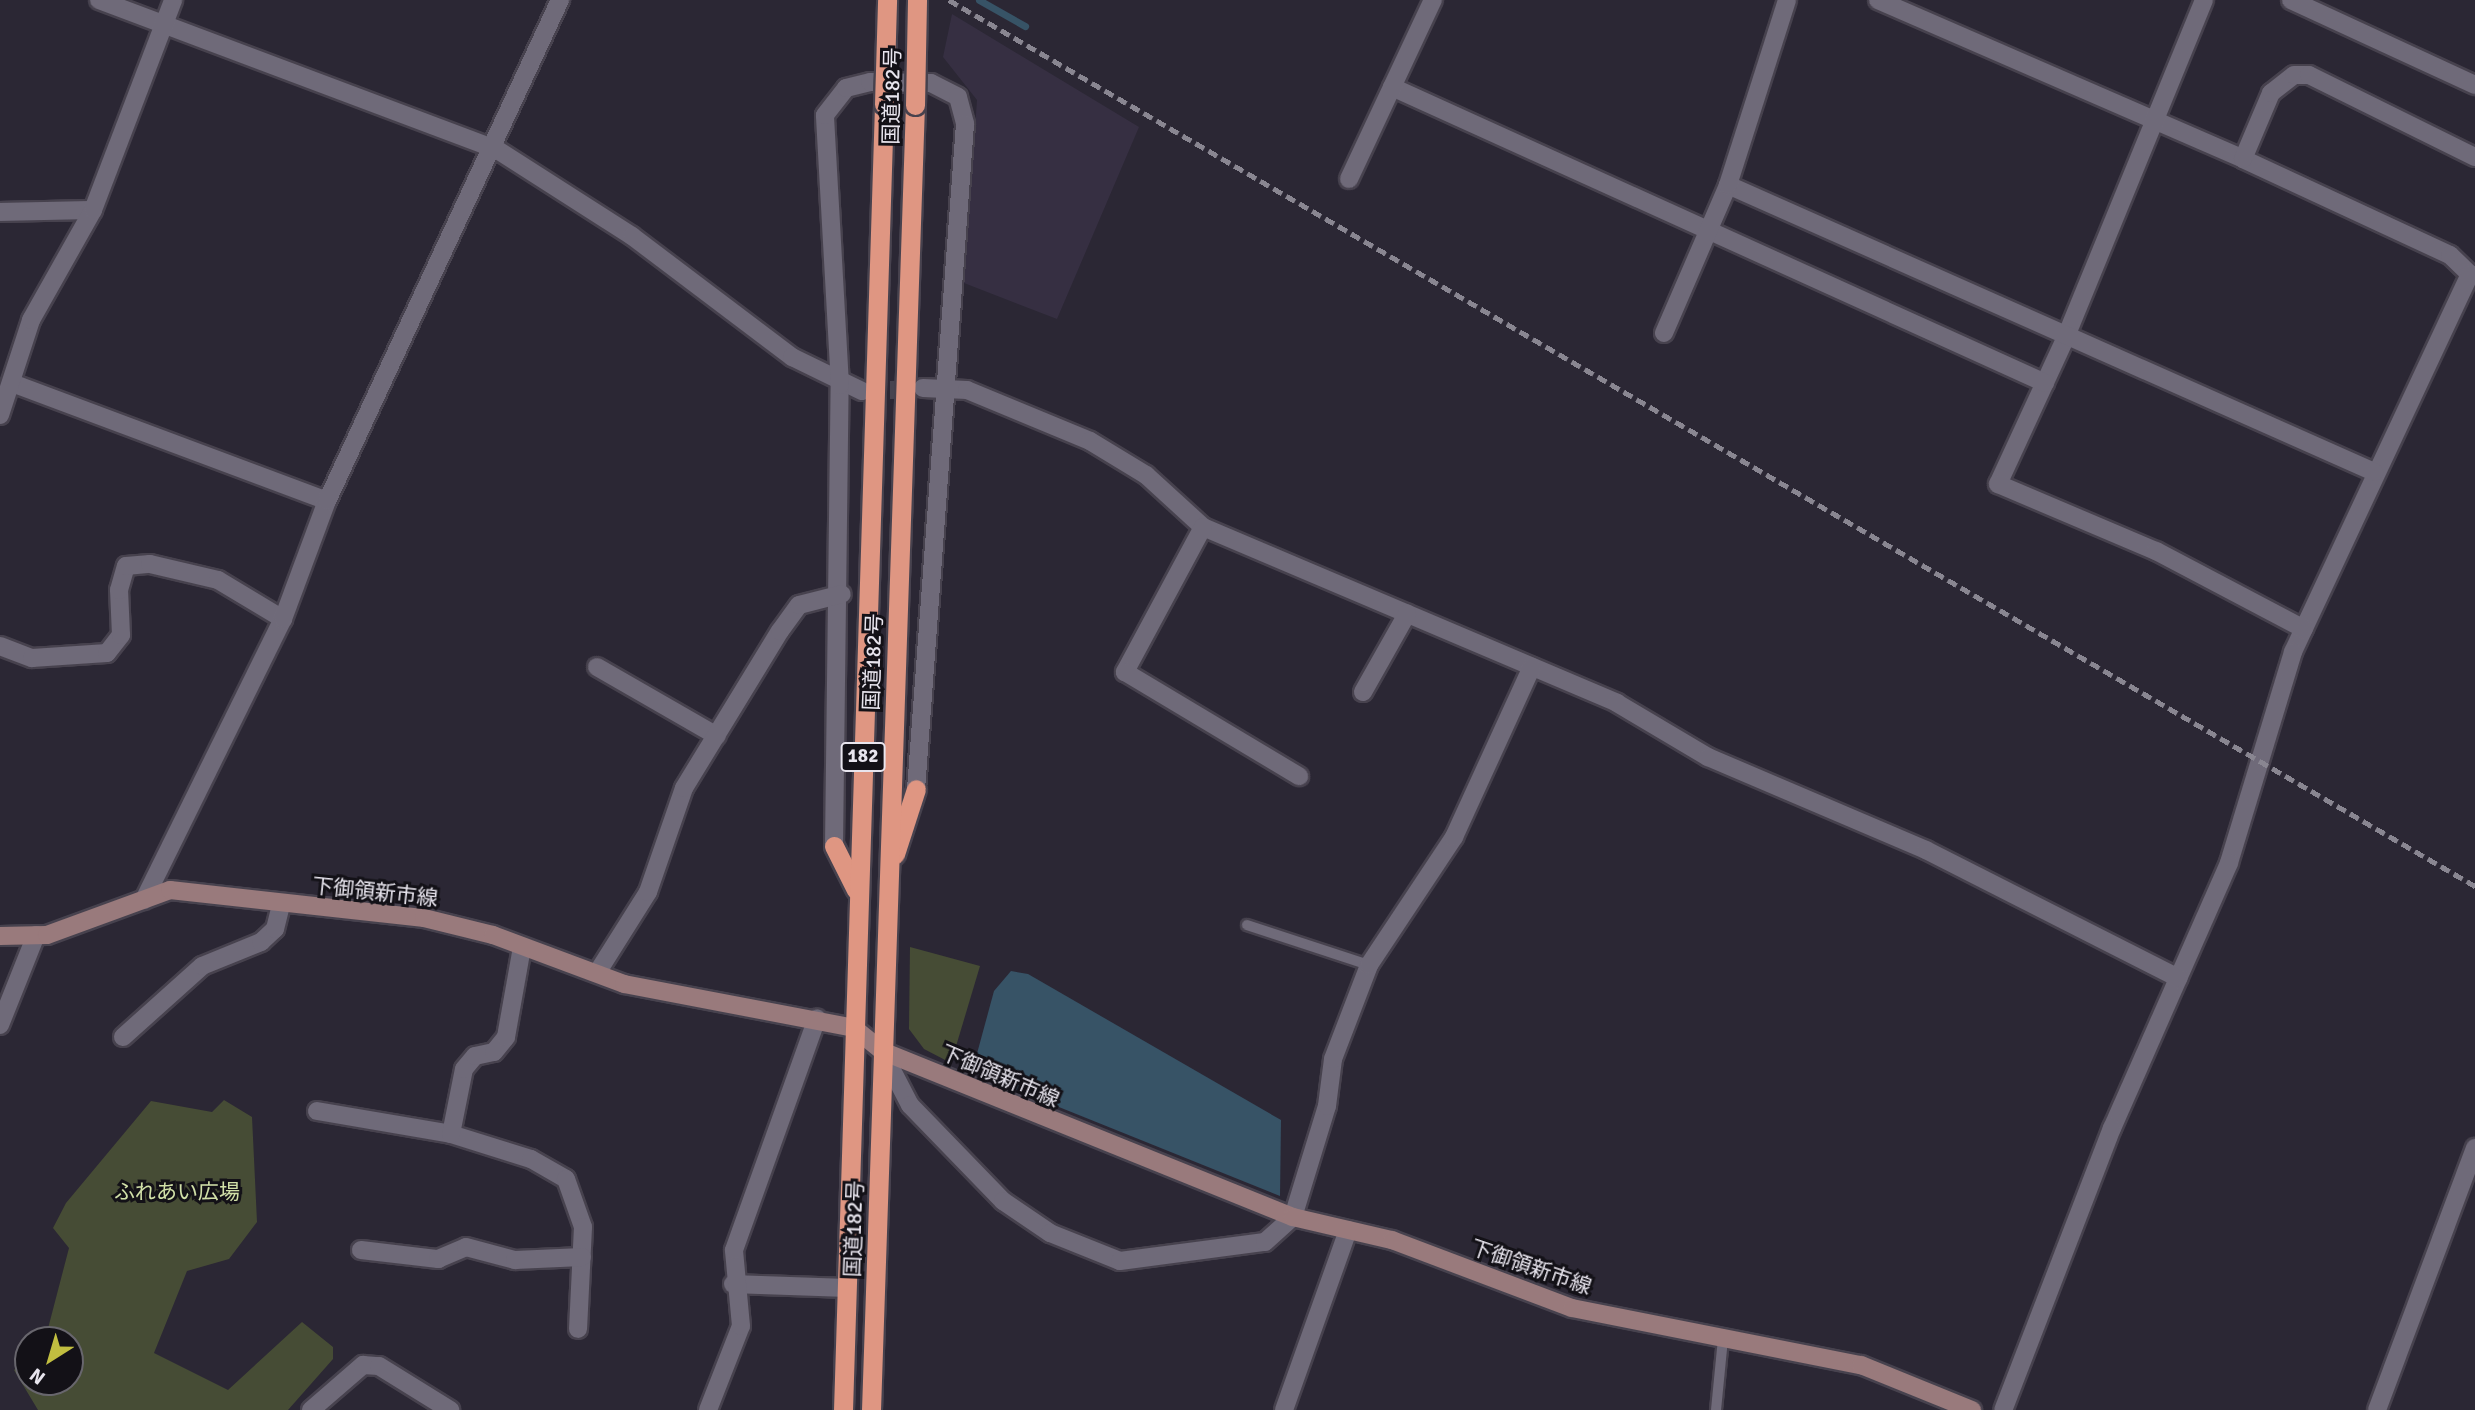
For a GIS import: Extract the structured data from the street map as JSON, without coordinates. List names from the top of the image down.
{
  "streets": {
    "highway": ["国道182号", "182"],
    "main road": ["下御領新市線"]
  },
  "crossings": [
    ["国道182号", "下御領新市線"]
  ],
  "parks": ["ふれあい広場"],
  "north": "bottom left"
}
